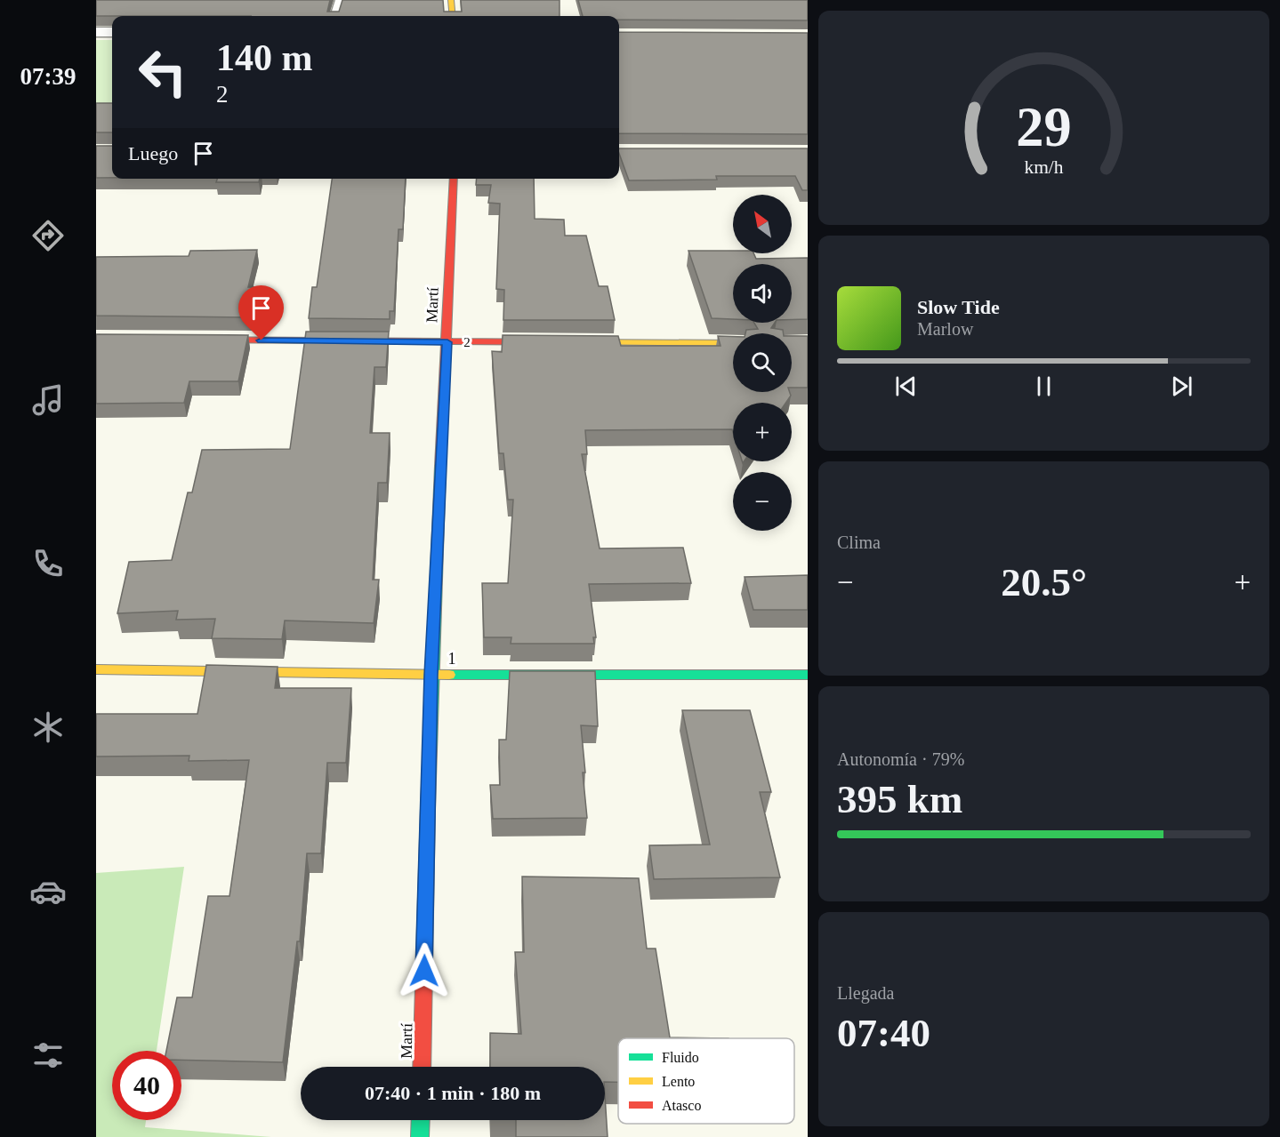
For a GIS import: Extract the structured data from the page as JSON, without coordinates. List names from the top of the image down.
{
  "streets": {
    "street": ["Martí", "2", "1"]
  },
  "crossings": [
    ["Martí", "2"],
    ["Martí", "1"]
  ],
  "legend": ["Fluido", "Lento", "Atasco"],
  "north": "top left",
  "page": {
    "tabs": "07:39",
    "turn": ["140 m", "2"],
    "then": "Luego",
    "map_buttons": ["+", "−"],
    "song": ["Slow Tide", "Marlow"],
    "tile": [
      "Clima",
      ["Autonomía · 79%", "395 km"],
      ["Llegada", "07:40"]
    ],
    "heat": ["−", "20.5°", "+"],
    "limit": "40",
    "trip": "07:40 · 1 min · 180 m",
    "gauge": ["29", "km/h"]
  }
}
